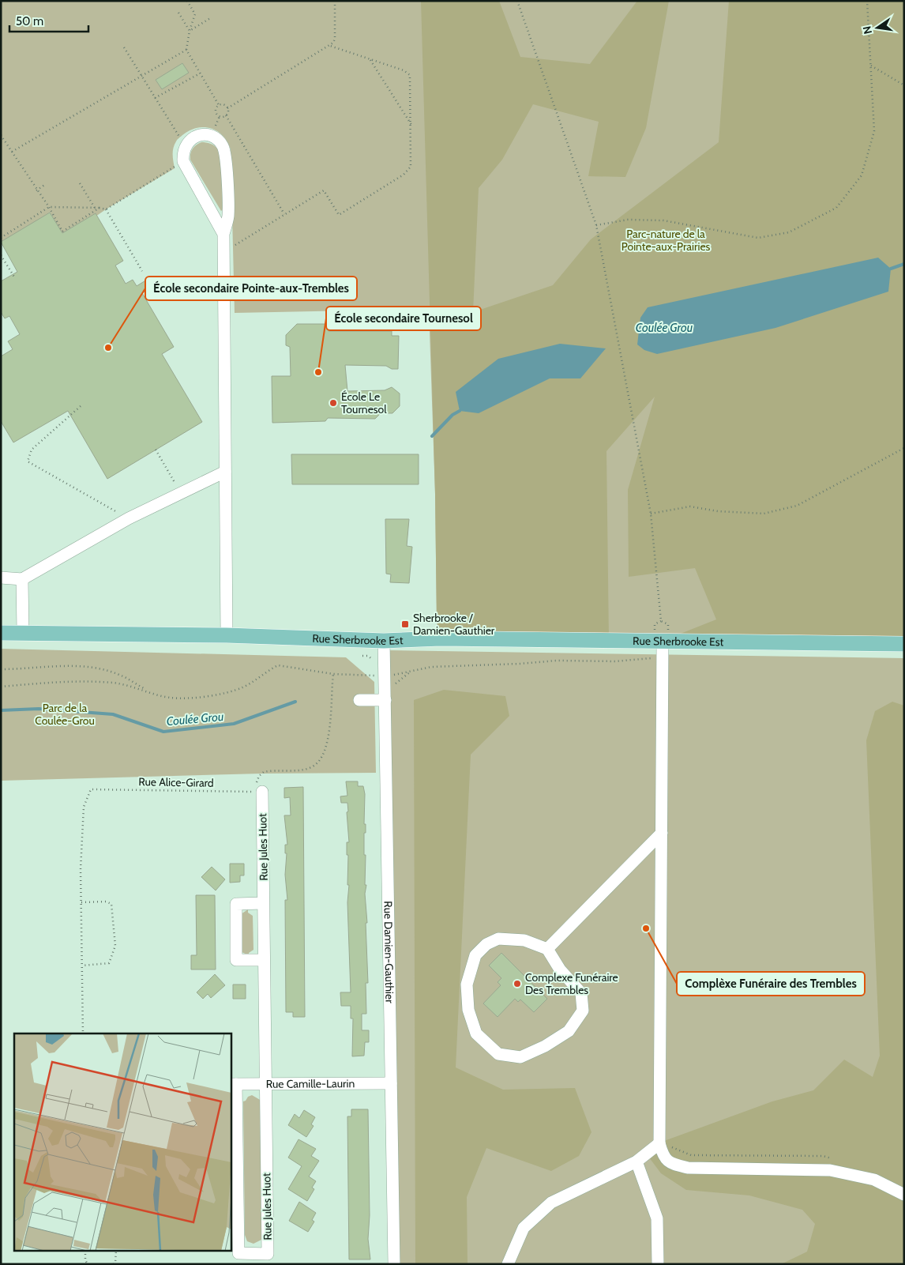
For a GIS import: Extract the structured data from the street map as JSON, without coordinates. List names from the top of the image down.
{
  "streets": {
    "main road": ["Rue Sherbrooke Est"],
    "street": ["Rue Jules Huot", "Rue Damien-Gauthier", "Rue Camille-Laurin"],
    "path": ["Rue Alice-Girard"]
  },
  "crossings": [
    ["Rue Sherbrooke Est", "Rue Damien-Gauthier"],
    ["Rue Alice-Girard", "Rue Jules Huot"],
    ["Rue Jules Huot", "Rue Camille-Laurin"],
    ["Rue Damien-Gauthier", "Rue Camille-Laurin"]
  ],
  "water": ["Coulée Grou"],
  "parks": ["Parc-nature de la Pointe-aux-Prairies", "Parc de la Coulée-Grou"],
  "places": {
    "other": [
      "École secondaire Pointe-aux-Trembles",
      "École secondaire Tournesol",
      "École Le Tournesol",
      "Complèxe Funéraire des Trembles",
      "Complexe Funéraire Des Trembles"
    ],
    "transit": ["Sherbrooke / Damien-Gauthier"]
  },
  "scale_bar": "50 m",
  "north": "left"
}
